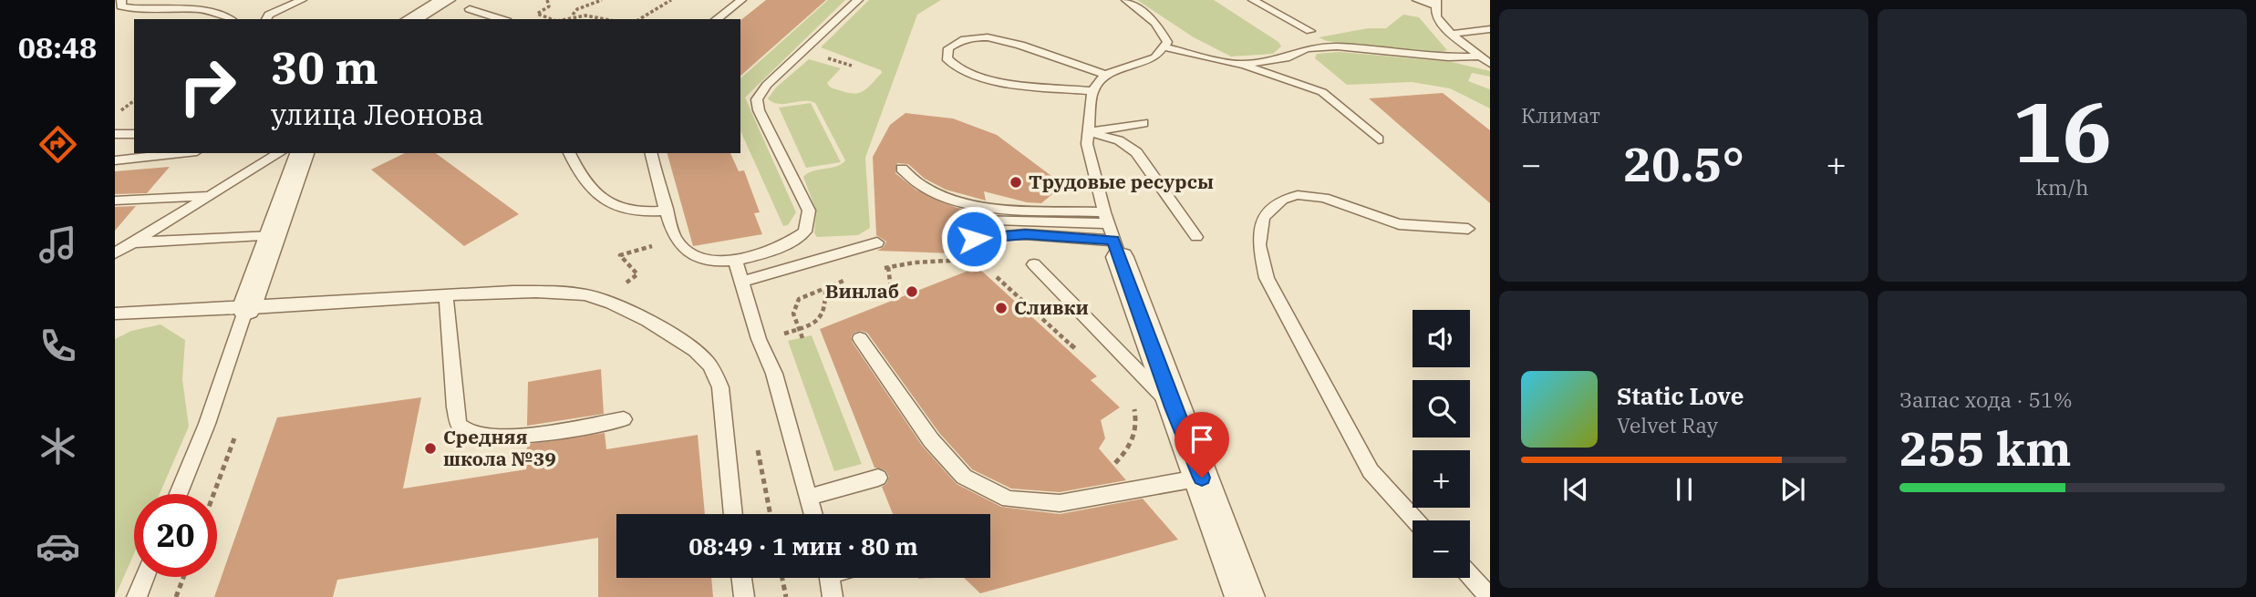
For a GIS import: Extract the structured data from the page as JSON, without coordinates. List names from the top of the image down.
{
  "places": [
    "Трудовые ресурсы",
    "Винлаб",
    "Сливки",
    "Средняя школа №39"
  ],
  "page": {
    "tabs": "08:48",
    "tile": [
      "Климат",
      ["16", "km/h"],
      ["Запас хода · 51%", "255 km"]
    ],
    "turn": ["30 m", "улица Леонова"],
    "heat": ["−", "20.5°", "+"],
    "map_buttons": ["+", "−"],
    "song": ["Static Love", "Velvet Ray"],
    "limit": "20",
    "trip": "08:49 · 1 мин · 80 m"
  }
}
